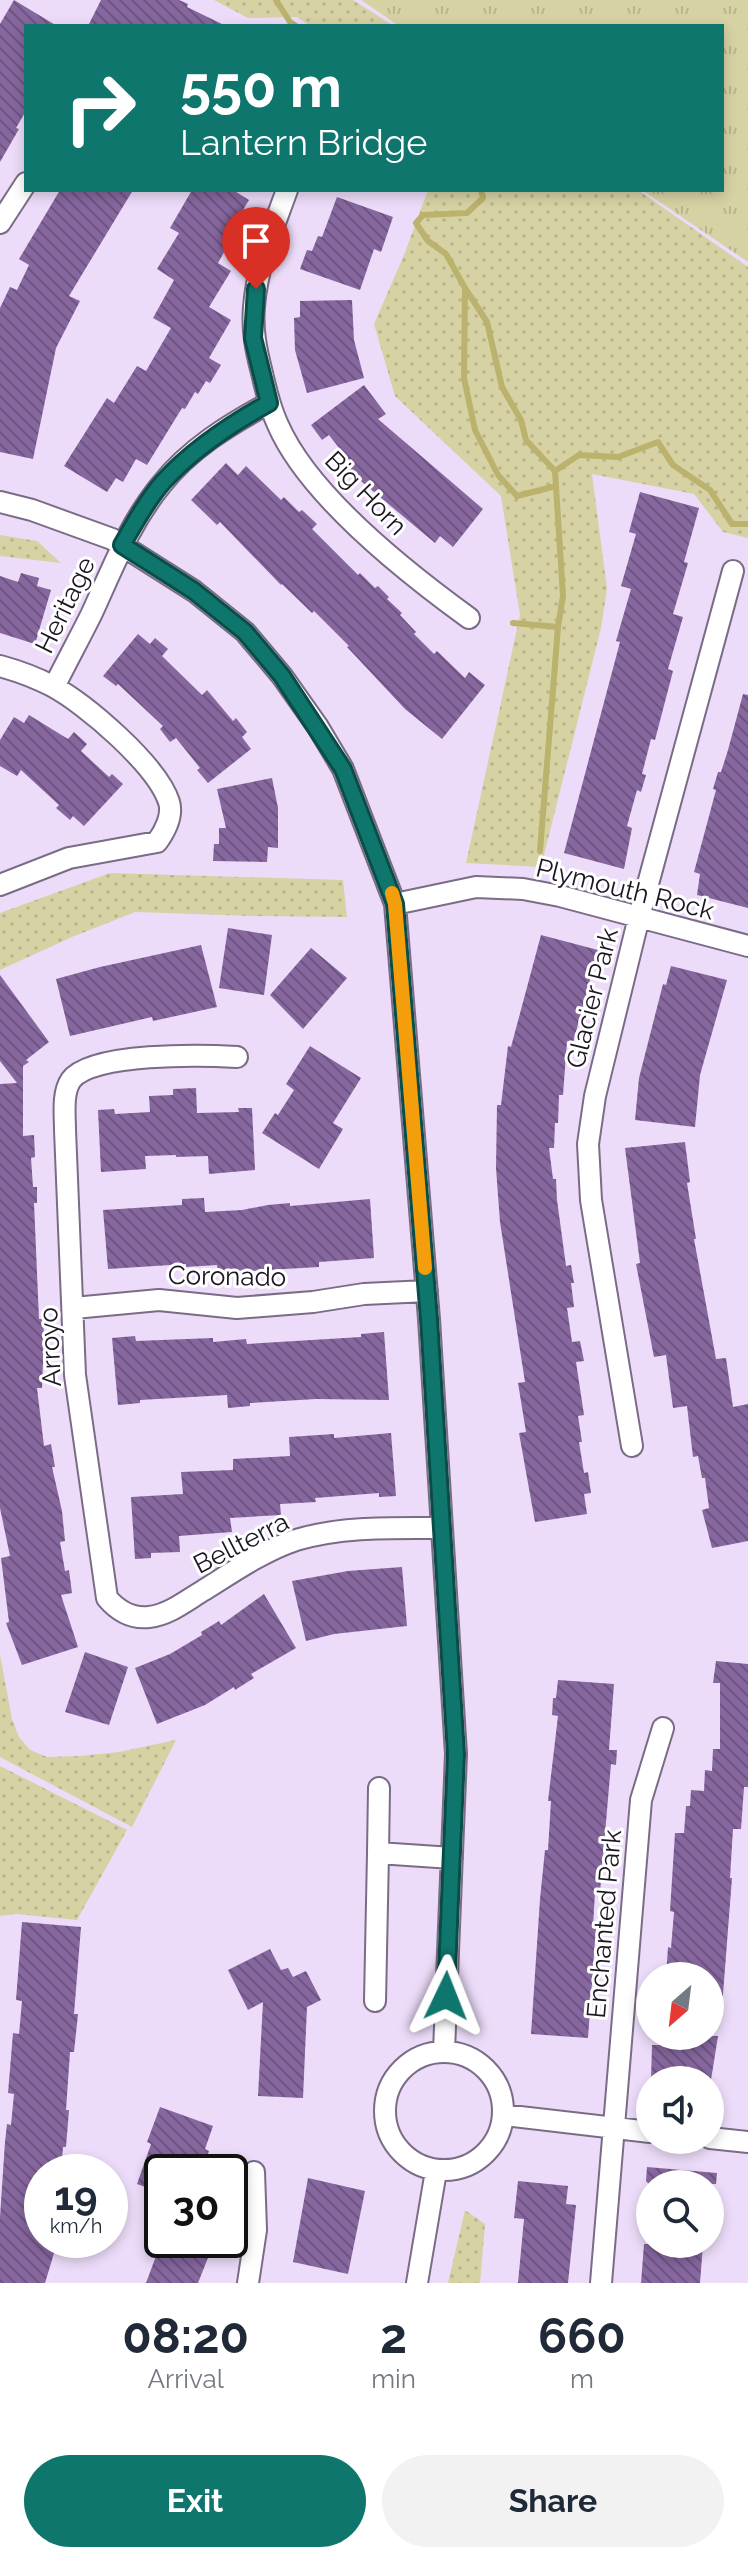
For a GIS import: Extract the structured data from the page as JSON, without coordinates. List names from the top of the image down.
{
  "streets": {
    "street": [
      "Big Horn",
      "Heritage",
      "Plymouth Rock",
      "Glacier Park",
      "Coronado",
      "Arroyo",
      "Bellterra",
      "Enchanted Park"
    ]
  },
  "crossings": [
    ["Big Horn", "Heritage"],
    ["Plymouth Rock", "Glacier Park"],
    ["Coronado", "Arroyo"],
    ["Arroyo", "Bellterra"]
  ],
  "north": "bottom left",
  "page": {
    "turn": ["550 m", "Lantern Bridge"],
    "speed": "19 km/h",
    "limit": "30",
    "eta": [
      "08:20",
      "Arrival",
      "2",
      "min",
      "660",
      "m"
    ],
    "buttons": ["Exit", "Share"]
  }
}
